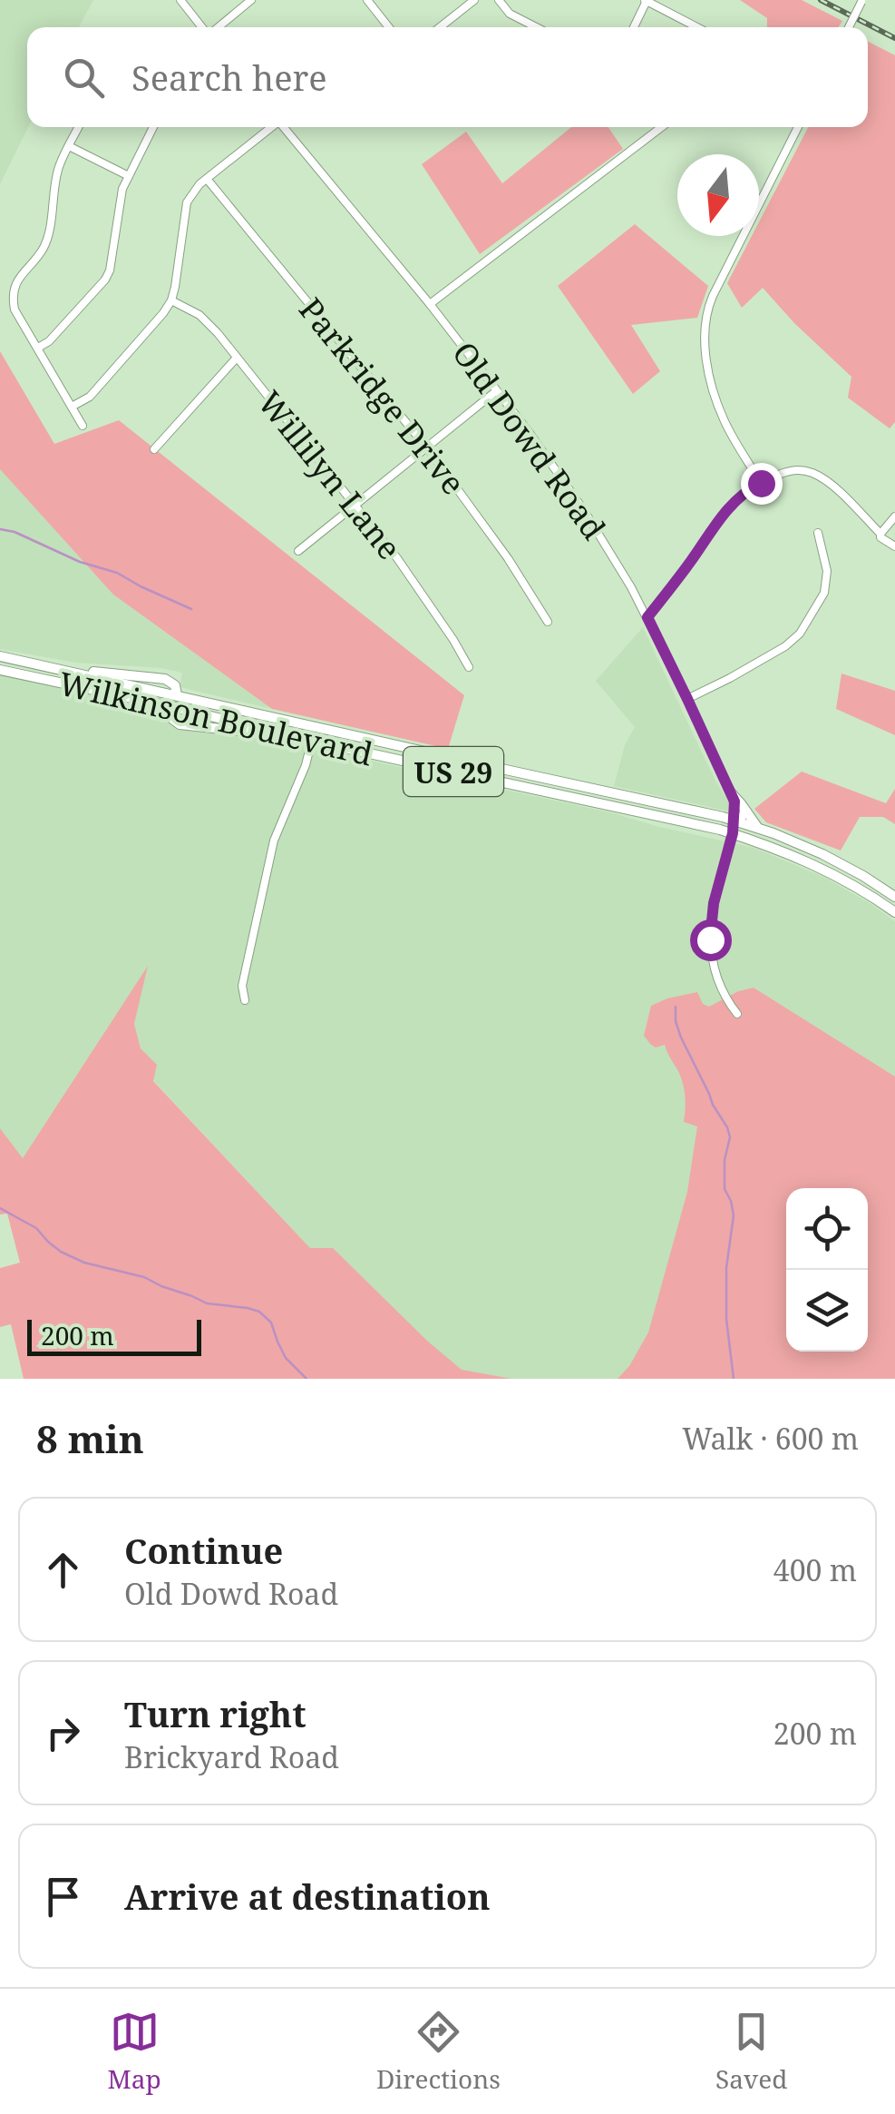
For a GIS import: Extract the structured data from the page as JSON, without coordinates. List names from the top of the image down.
{
  "streets": {
    "main road": ["Wilkinson Boulevard", "US 29"],
    "street": ["Parkridge Drive", "Old Dowd Road", "Willilyn Lane"]
  },
  "crossings": [
    ["Old Dowd Road", "Wilkinson Boulevard"]
  ],
  "scale_bar": "200 m",
  "north": "bottom",
  "page": {
    "search": "Search here",
    "scale": "200 m",
    "heading": ["8 min", "Walk · 600 m"],
    "list": [
      ["Continue", "Old Dowd Road", "400 m"],
      ["Turn right", "Brickyard Road", "200 m"],
      "Arrive at destination"
    ],
    "nav": ["Map", "Directions", "Saved"]
  }
}
